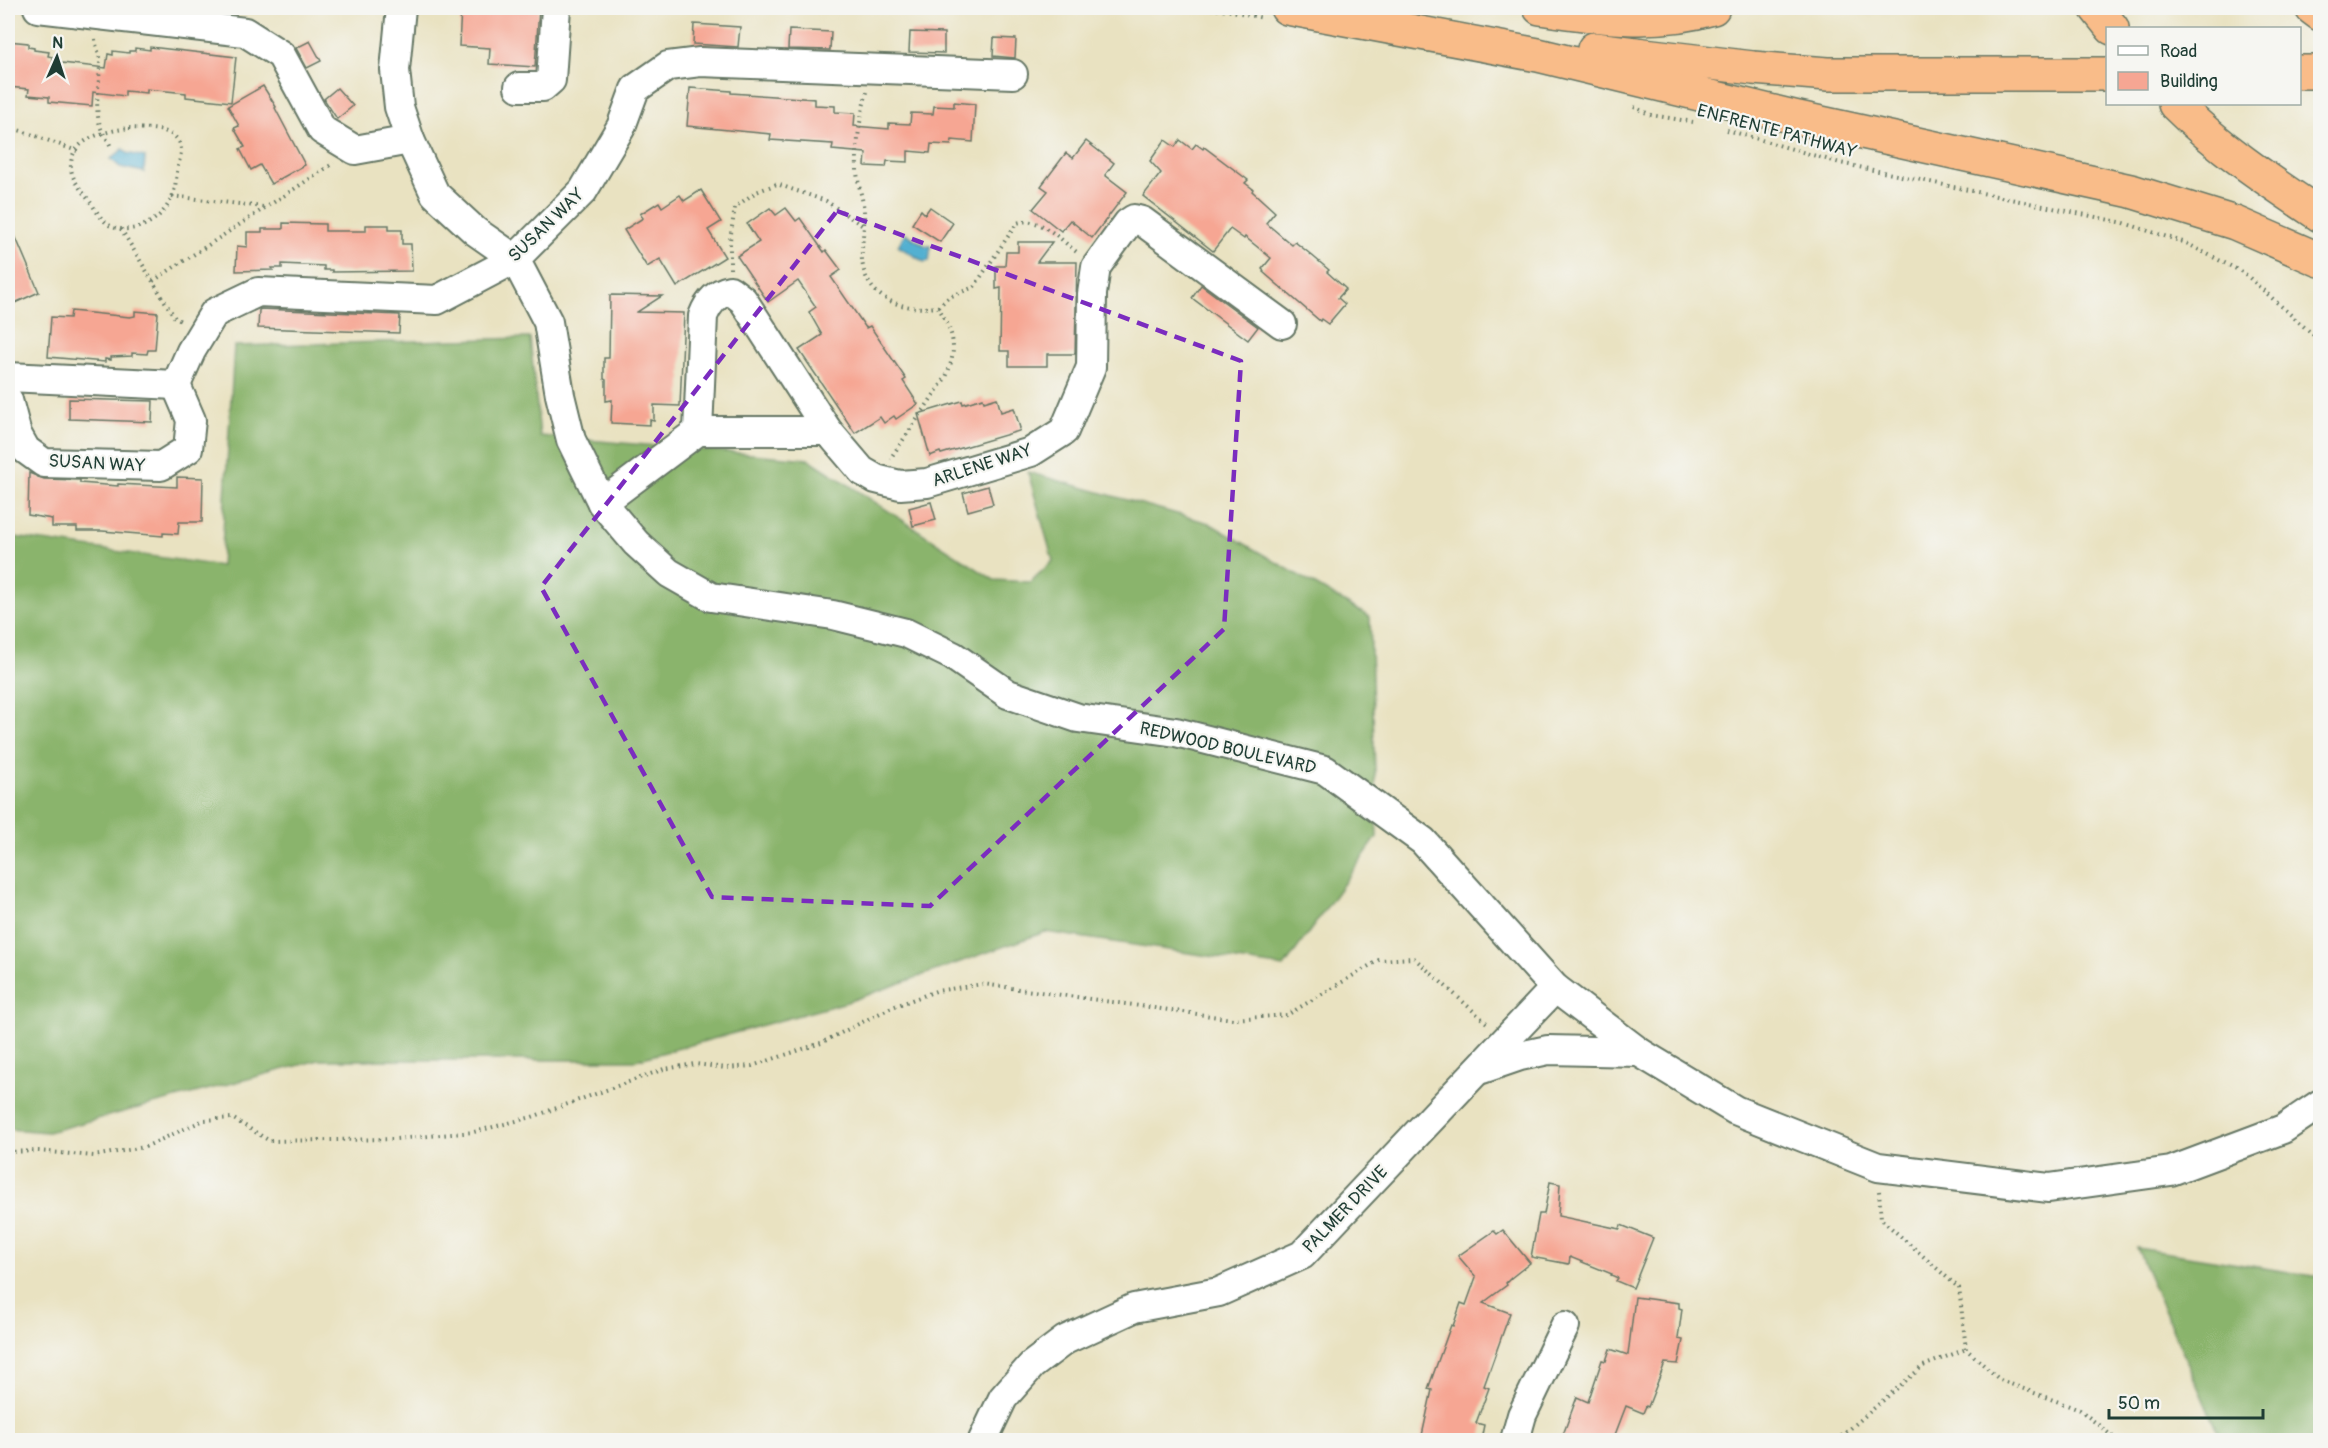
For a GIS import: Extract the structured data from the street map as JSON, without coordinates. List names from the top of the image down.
{
  "streets": {
    "street": [
      "SUSAN WAY",
      "ARLENE WAY",
      "REDWOOD BOULEVARD",
      "PALMER DRIVE"
    ],
    "path": ["ENFRENTE PATHWAY"]
  },
  "crossings": [
    ["SUSAN WAY", "REDWOOD BOULEVARD"],
    ["REDWOOD BOULEVARD", "PALMER DRIVE"]
  ],
  "legend": ["Road", "Building"],
  "scale_bar": "50 m",
  "north": "top"
}
